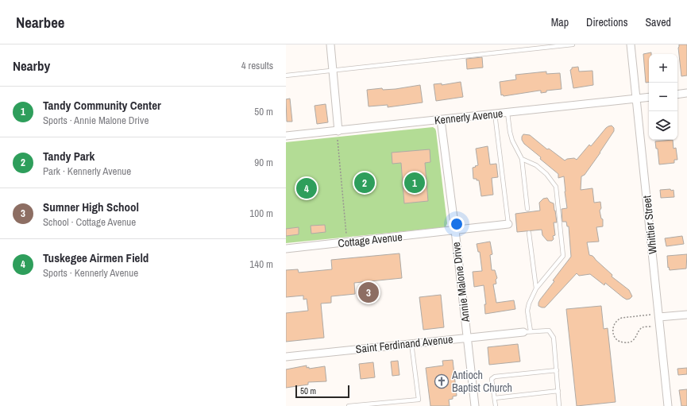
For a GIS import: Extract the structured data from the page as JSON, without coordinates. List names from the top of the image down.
{
  "streets": {
    "street": [
      "Kennerly Avenue",
      "Whittier Street",
      "Cottage Avenue",
      "Annie Malone Drive",
      "Saint Ferdinand Avenue"
    ]
  },
  "crossings": [
    ["Kennerly Avenue", "Whittier Street"],
    ["Kennerly Avenue", "Annie Malone Drive"],
    ["Cottage Avenue", "Annie Malone Drive"],
    ["Annie Malone Drive", "Saint Ferdinand Avenue"]
  ],
  "places": {
    "church": ["Antioch Baptist Church"]
  },
  "scale_bar": "50 m",
  "page": {
    "header": "Nearbee",
    "nav": ["Map", "Directions", "Saved"],
    "heading": ["Nearby", "4 results"],
    "map_buttons": ["+", "−"],
    "list": [
      {
        "mark": "1",
        "name": "Tandy Community Center",
        "note": "Sports · Annie Malone Drive",
        "value": "50 m"
      },
      {
        "mark": "2",
        "name": "Tandy Park",
        "note": "Park · Kennerly Avenue",
        "value": "90 m"
      },
      {
        "mark": "3",
        "name": "Sumner High School",
        "note": "School · Cottage Avenue",
        "value": "100 m"
      },
      {
        "mark": "4",
        "name": "Tuskegee Airmen Field",
        "note": "Sports · Kennerly Avenue",
        "value": "140 m"
      }
    ],
    "pins": [
      "1",
      "2",
      "4",
      "3"
    ],
    "scale": "50 m"
  }
}
